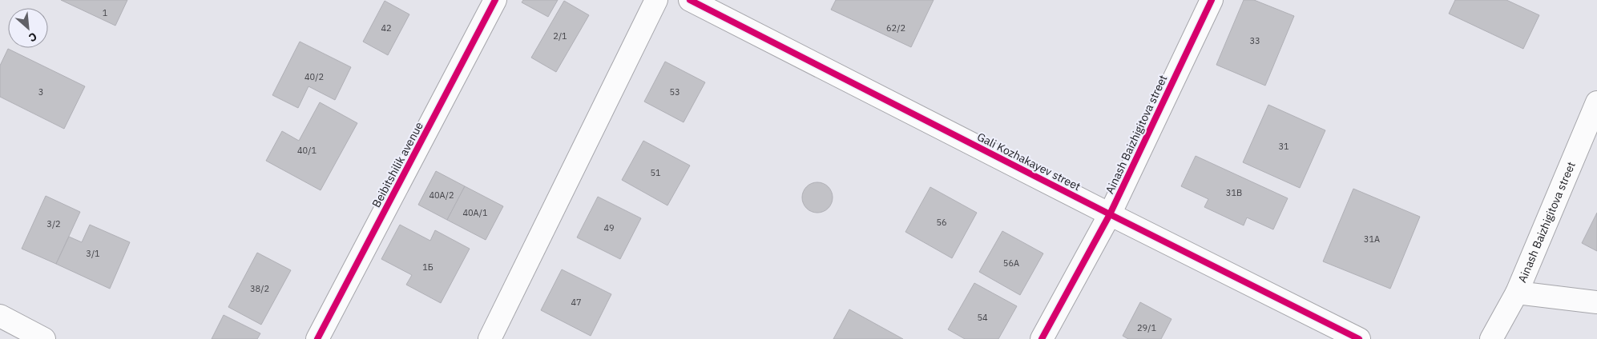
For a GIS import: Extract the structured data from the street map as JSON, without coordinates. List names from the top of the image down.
{
  "streets": {
    "street": ["Ainash Baizhigitova street", "Gali Kozhakayev street", "Beibitshilik avenue"]
  },
  "crossings": [
    ["Ainash Baizhigitova street", "Gali Kozhakayev street"]
  ],
  "house_numbers": [
    "1",
    "42",
    "62/2",
    "2/1",
    "33",
    "40/2",
    "3",
    "53",
    "31",
    "40/1",
    "51",
    "31В",
    "40А/2",
    "40А/1",
    "56",
    "3/2",
    "49",
    "31А",
    "3/1",
    "56А",
    "1Б",
    "38/2",
    "47",
    "54",
    "29/1"
  ],
  "north": "bottom right"
}
